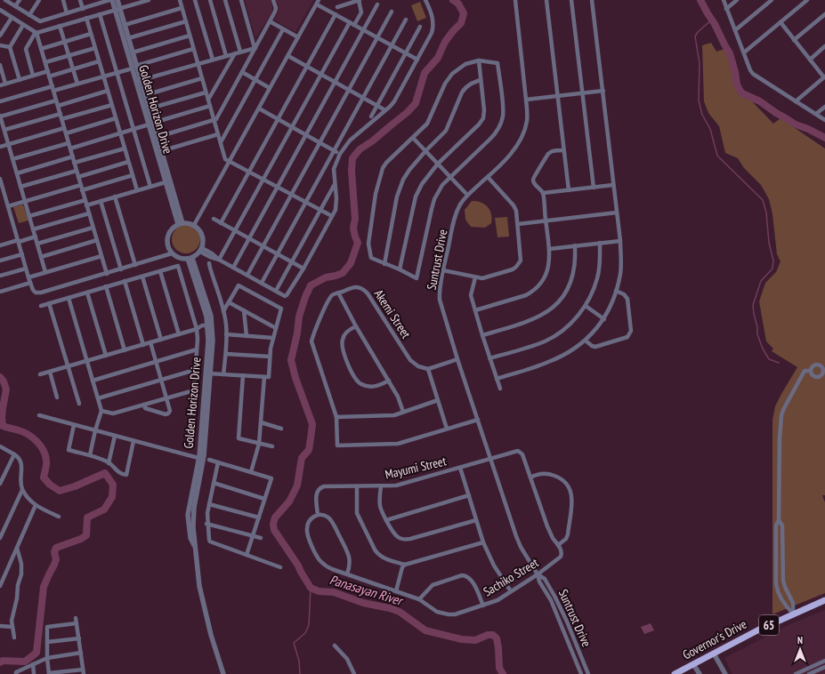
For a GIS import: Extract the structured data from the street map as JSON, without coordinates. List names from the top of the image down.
{
  "streets": {
    "main road": ["65", "Governor's Drive"],
    "street": [
      "Golden Horizon Drive",
      "Suntrust Drive",
      "Akemi Street",
      "Mayumi Street",
      "Sachiko Street"
    ]
  },
  "crossings": [
    ["Suntrust Drive", "Mayumi Street"],
    ["Suntrust Drive", "Sachiko Street"],
    ["Mayumi Street", "Sachiko Street"]
  ],
  "water": ["Panasayan River"],
  "north": "top"
}
